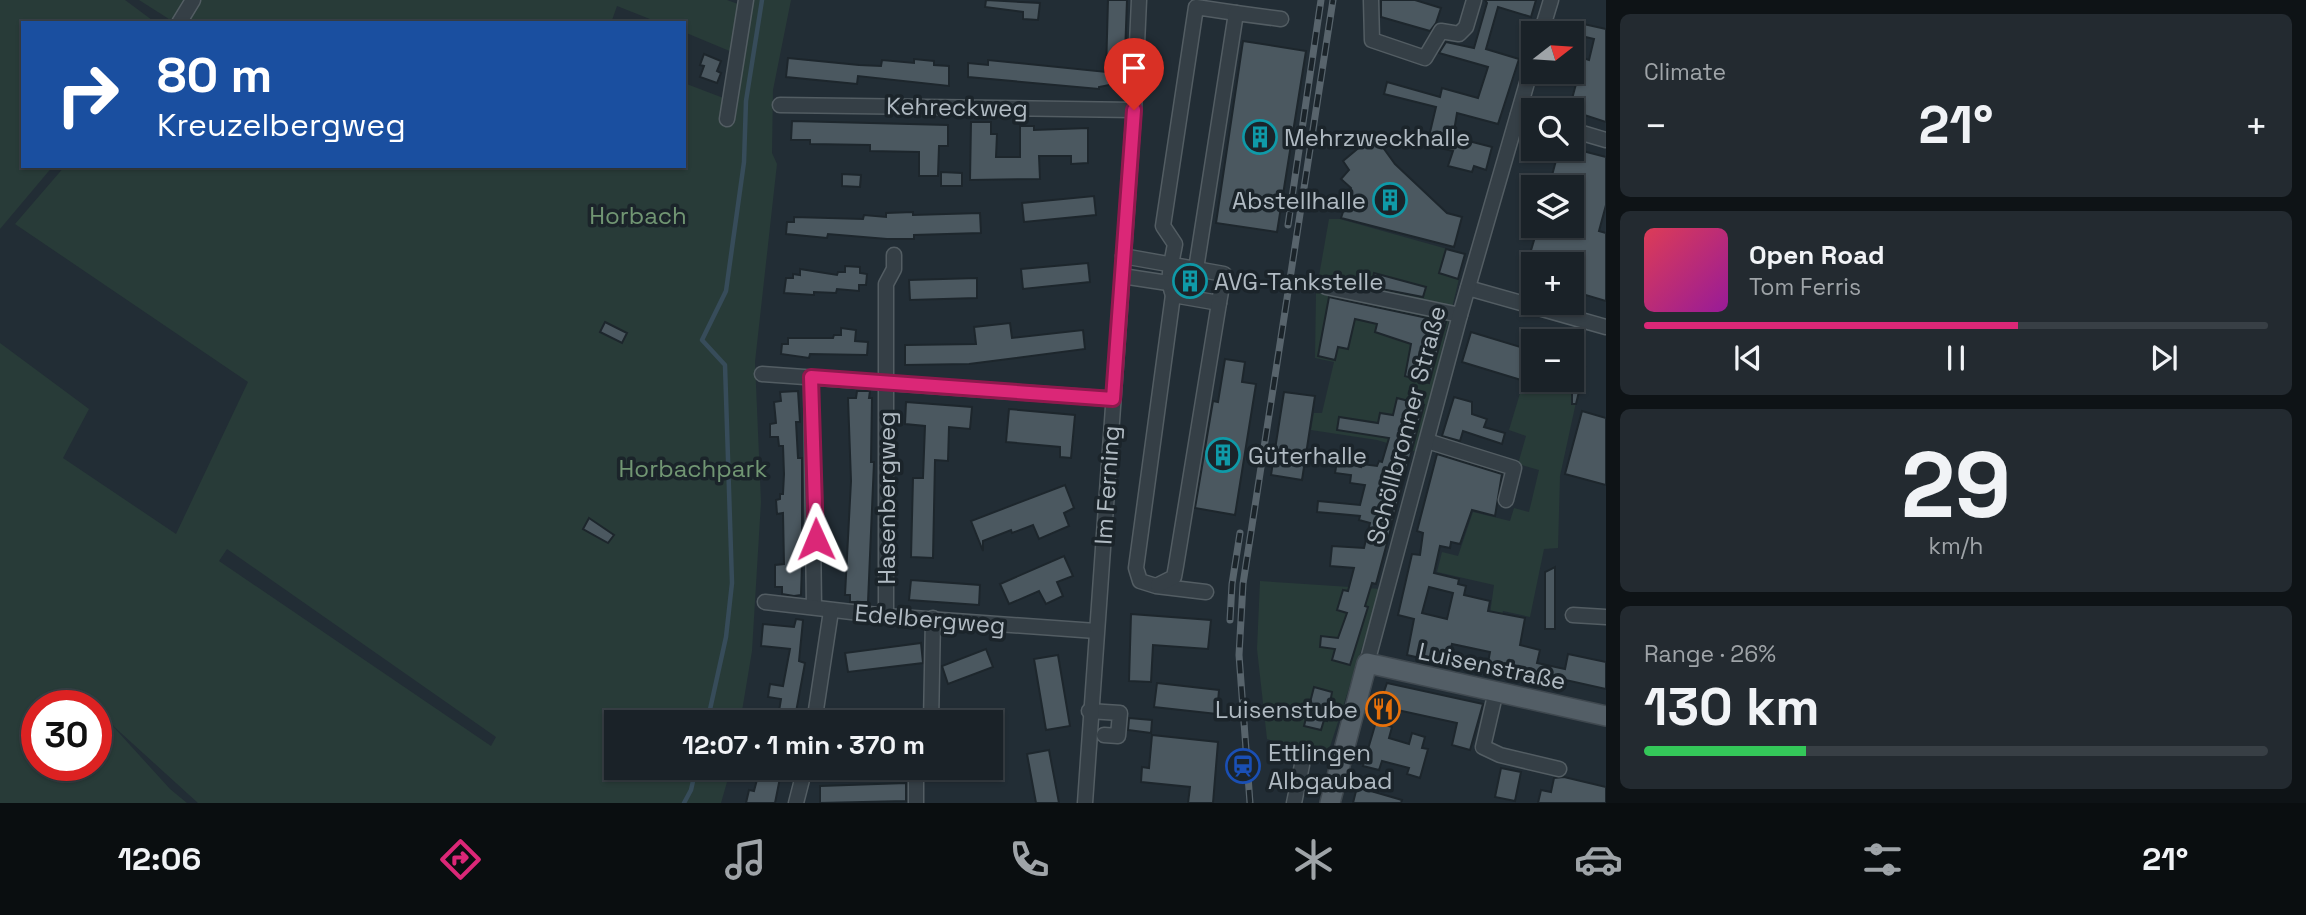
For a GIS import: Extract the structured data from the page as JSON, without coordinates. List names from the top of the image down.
{
  "streets": {
    "main road": ["Schöllbronner Straße", "Luisenstraße"],
    "street": [
      "Kehreckweg",
      "Im Ferning",
      "Hasenbergweg",
      "Edelbergweg"
    ]
  },
  "crossings": [
    ["Kehreckweg", "Im Ferning"],
    ["Schöllbronner Straße", "Luisenstraße"],
    ["Im Ferning", "Edelbergweg"],
    ["Hasenbergweg", "Edelbergweg"]
  ],
  "parks": ["Horbach", "Horbachpark"],
  "places": {
    "building": [
      "Mehrzweckhalle",
      "Abstellhalle",
      "AVG-Tankstelle",
      "Güterhalle"
    ],
    "restaurant": ["Luisenstube"],
    "station": ["Ettlingen Albgaubad"]
  },
  "north": "right",
  "page": {
    "tile": [
      "Climate",
      ["29", "km/h"],
      ["Range · 26%", "130 km"]
    ],
    "map_buttons": ["+", "−"],
    "turn": ["80 m", "Kreuzelbergweg"],
    "heat": ["−", "21°", "+"],
    "song": ["Open Road", "Tom Ferris"],
    "limit": "30",
    "trip": "12:07 · 1 min · 370 m",
    "tabs": ["12:06", "21°"]
  }
}
